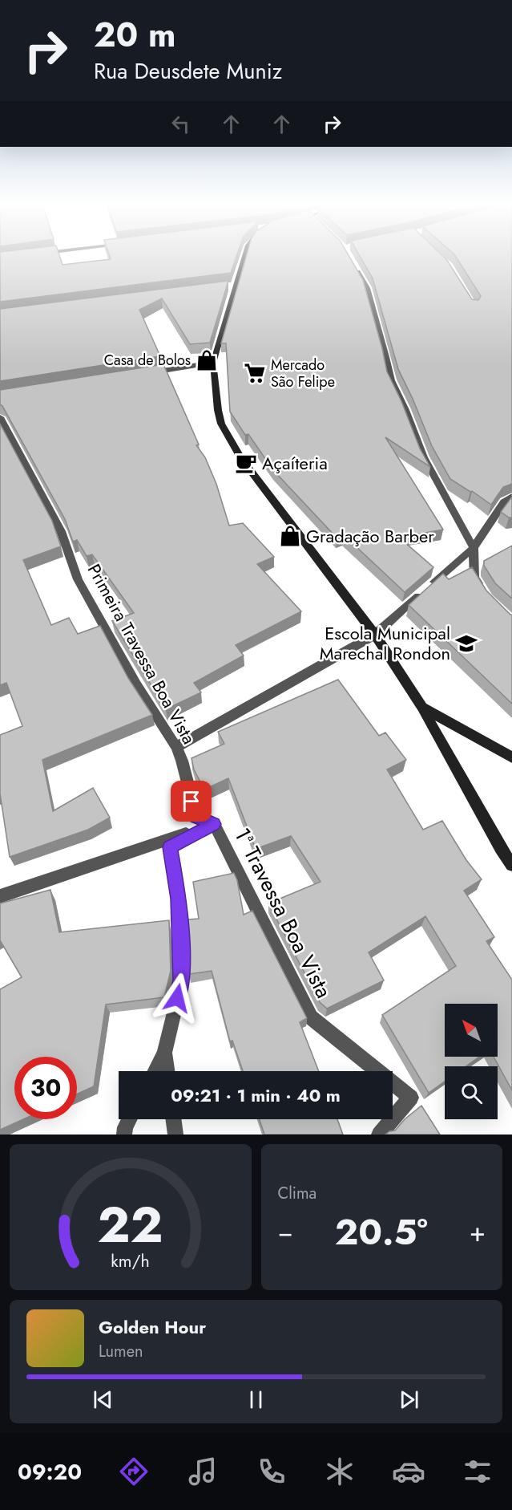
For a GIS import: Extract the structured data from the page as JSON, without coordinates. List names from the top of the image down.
{
  "streets": {
    "street": ["Primeira Travessa Boa Vista", "1ª Travessa Boa Vista"]
  },
  "crossings": [
    ["Primeira Travessa Boa Vista", "1ª Travessa Boa Vista"]
  ],
  "places": {
    "shop": ["Casa de Bolos", "Gradação Barber"],
    "supermarket": ["Mercado São Felipe"],
    "cafe": ["Açaíteria"],
    "school or university": ["Escola Municipal Marechal Rondon"]
  },
  "north": "top left",
  "page": {
    "turn": ["20 m", "Rua Deusdete Muniz"],
    "limit": "30",
    "trip": "09:21 · 1 min · 40 m",
    "tile": "Clima",
    "heat": ["−", "20.5°", "+"],
    "song": ["Golden Hour", "Lumen"],
    "tabs": "09:20",
    "gauge": ["22", "km/h"]
  }
}
